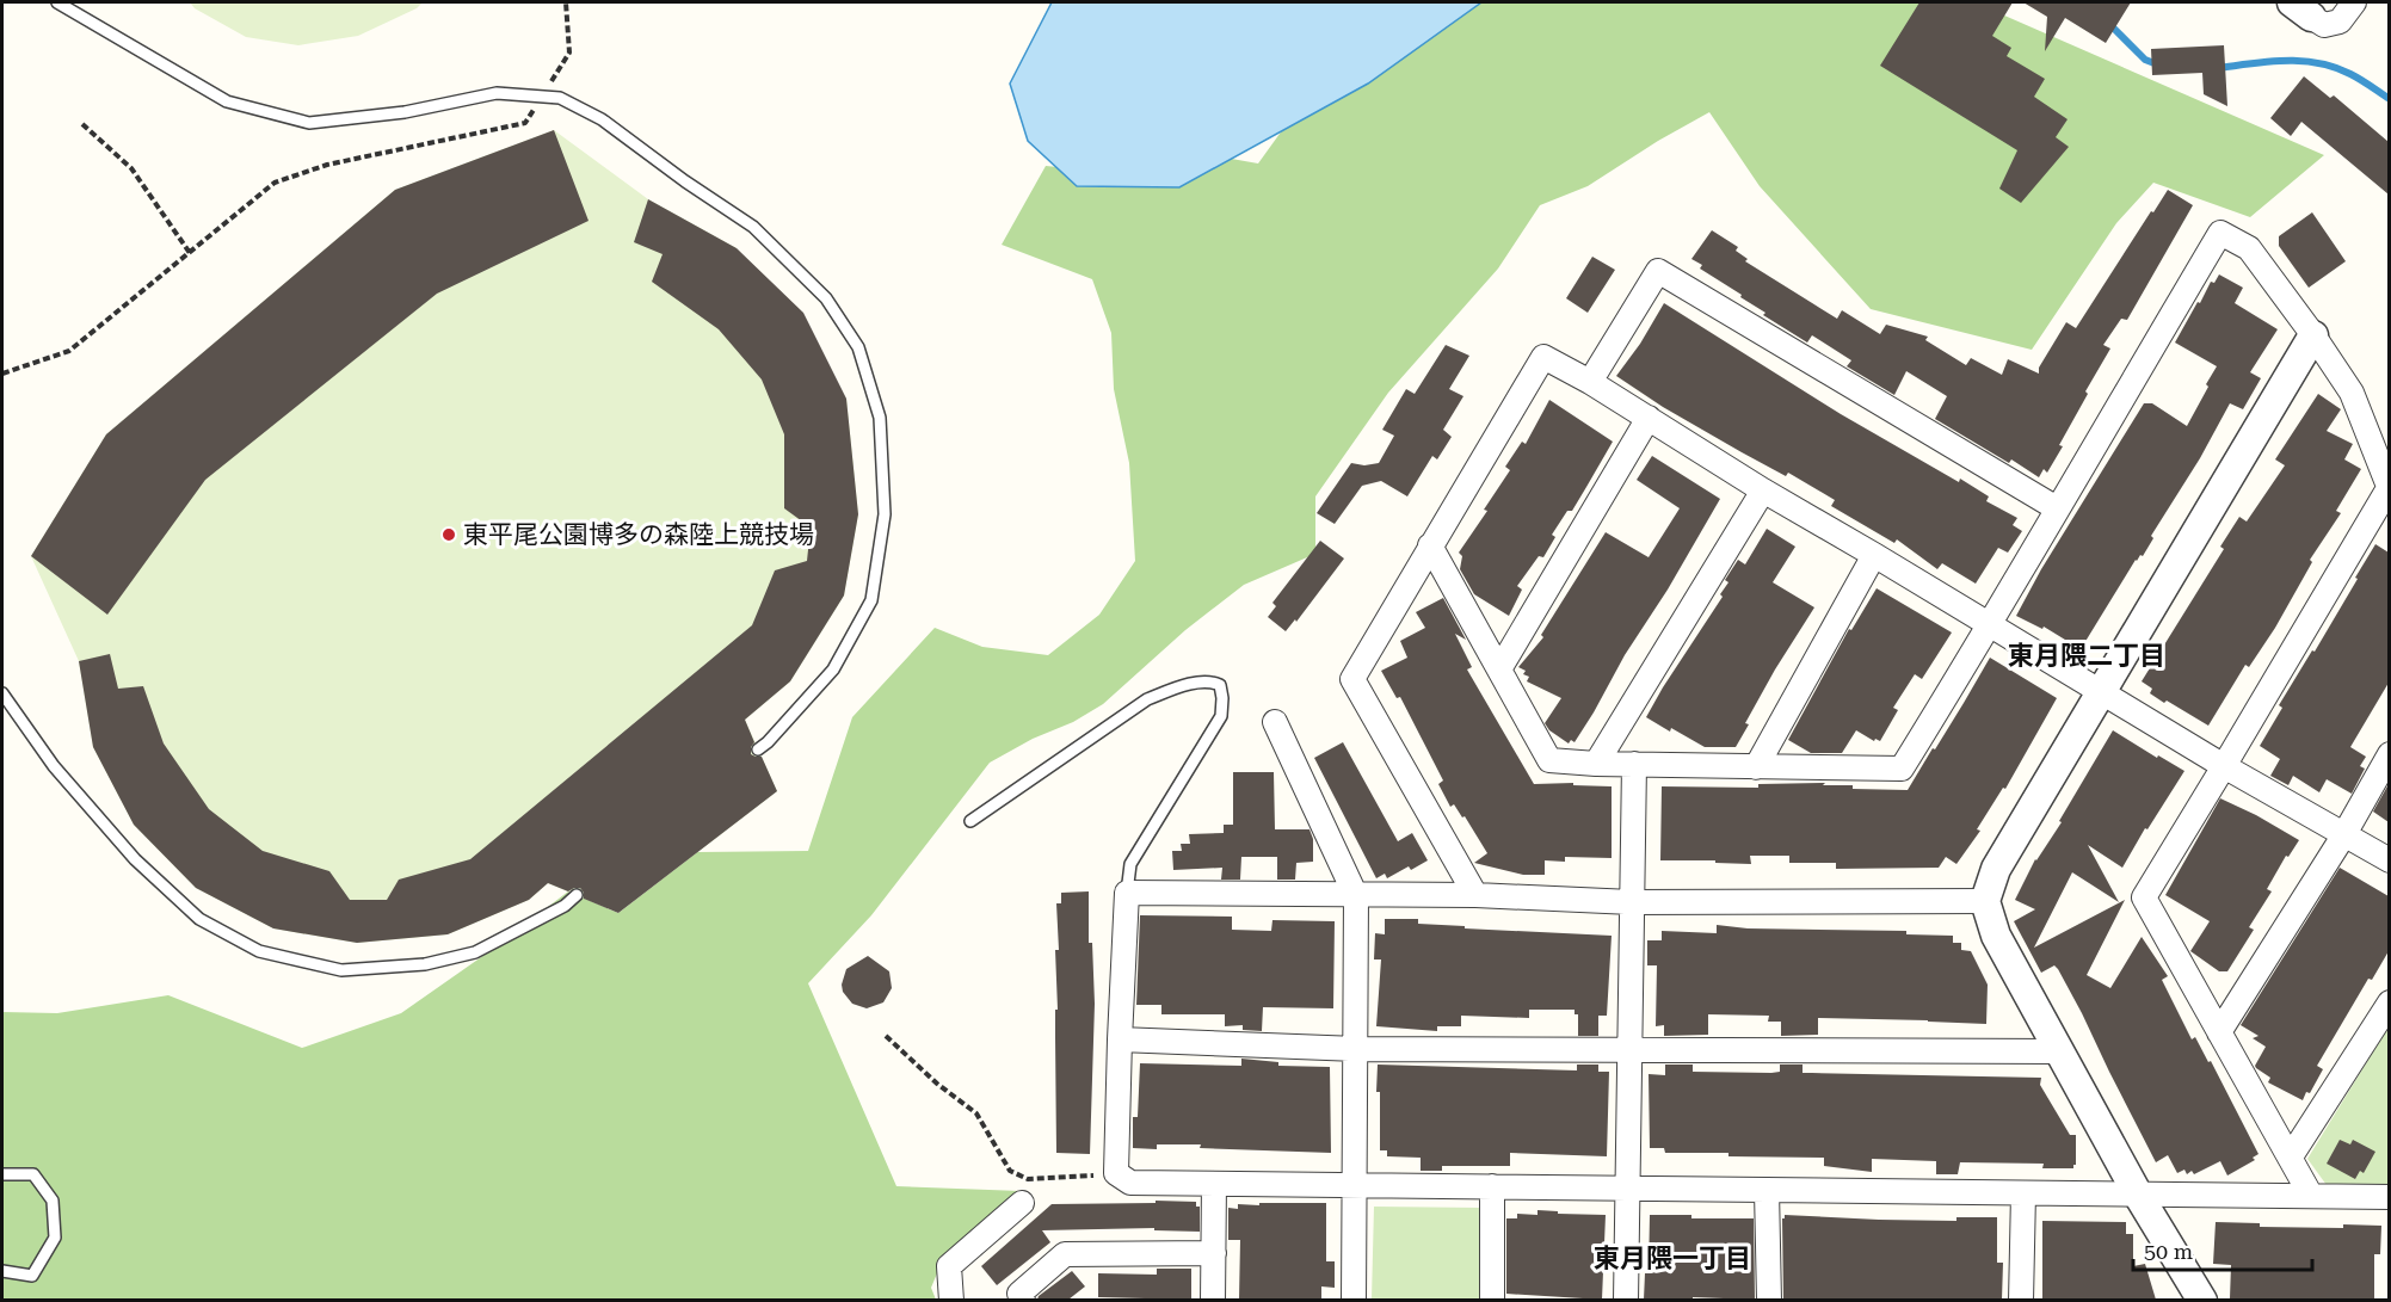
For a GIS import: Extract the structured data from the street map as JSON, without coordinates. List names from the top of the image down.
{
  "districts": ["東月隈二丁目", "東月隈一丁目"],
  "places": ["東平尾公園博多の森陸上競技場"],
  "scale_bar": "50 m"
}
